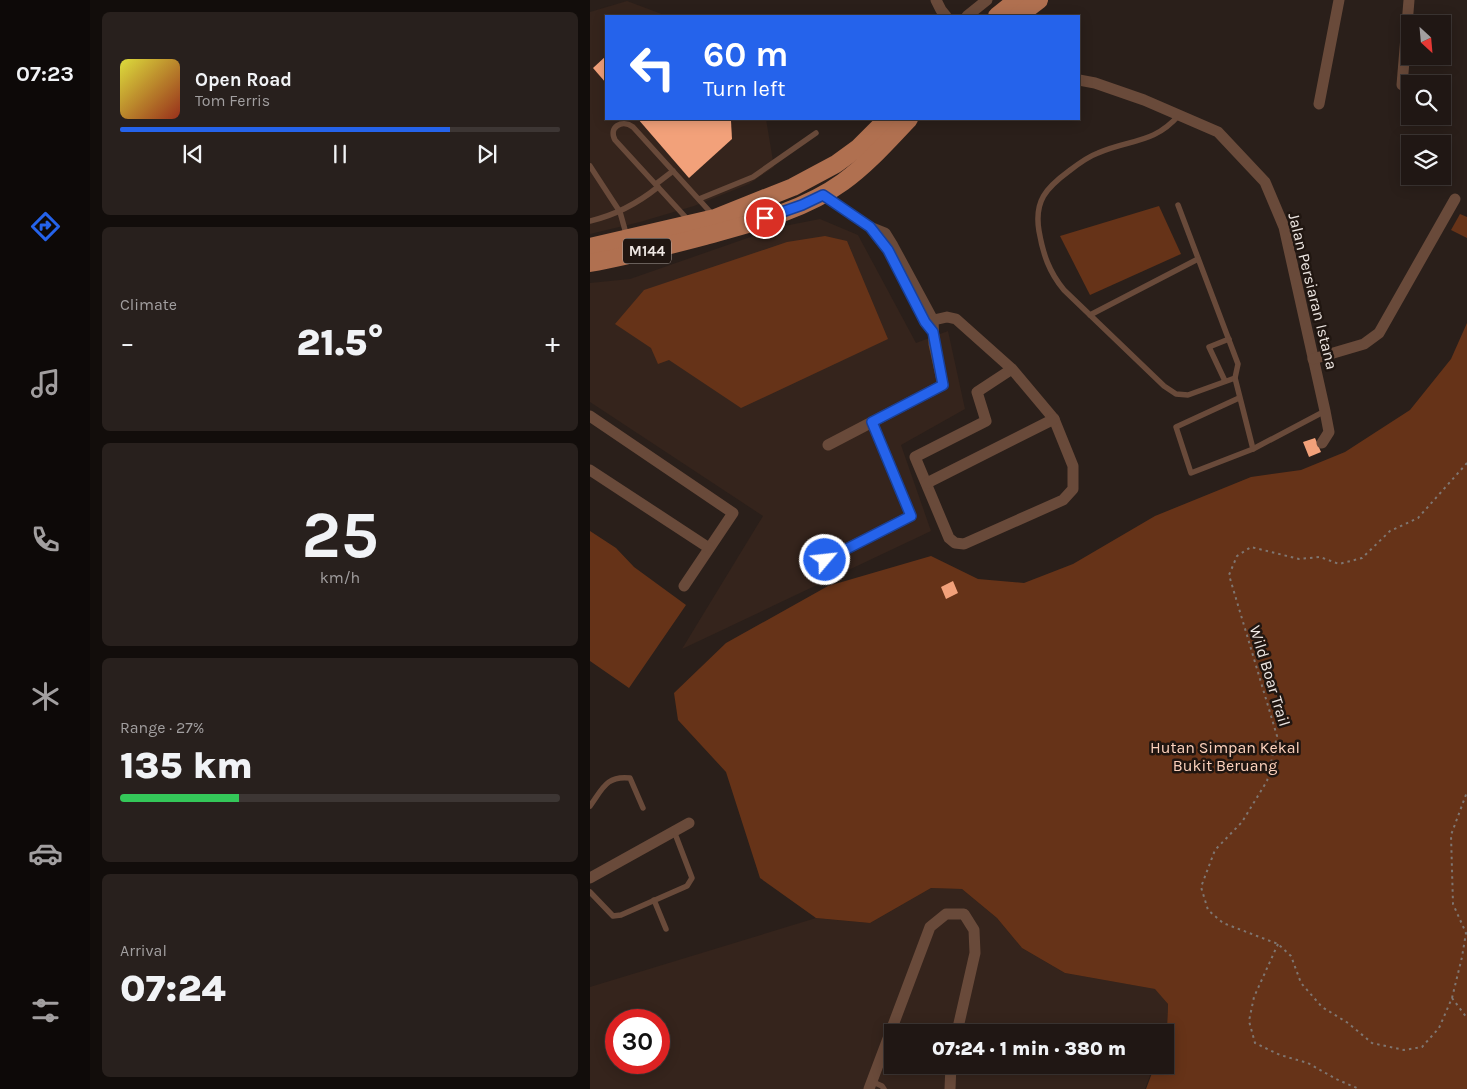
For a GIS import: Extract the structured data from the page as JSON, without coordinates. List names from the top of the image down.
{
  "streets": {
    "main road": ["M144"],
    "street": ["Jalan Persiaran Istana"],
    "path": ["Wild Boar Trail"]
  },
  "parks": ["Hutan Simpan Kekal Bukit Beruang"],
  "north": "bottom right",
  "page": {
    "tabs": "07:23",
    "turn": ["60 m", "Turn left"],
    "song": ["Open Road", "Tom Ferris"],
    "tile": [
      "Climate",
      ["25", "km/h"],
      ["Range · 27%", "135 km"],
      ["Arrival", "07:24"]
    ],
    "heat": ["−", "21.5°", "+"],
    "limit": "30",
    "trip": "07:24 · 1 min · 380 m"
  }
}
